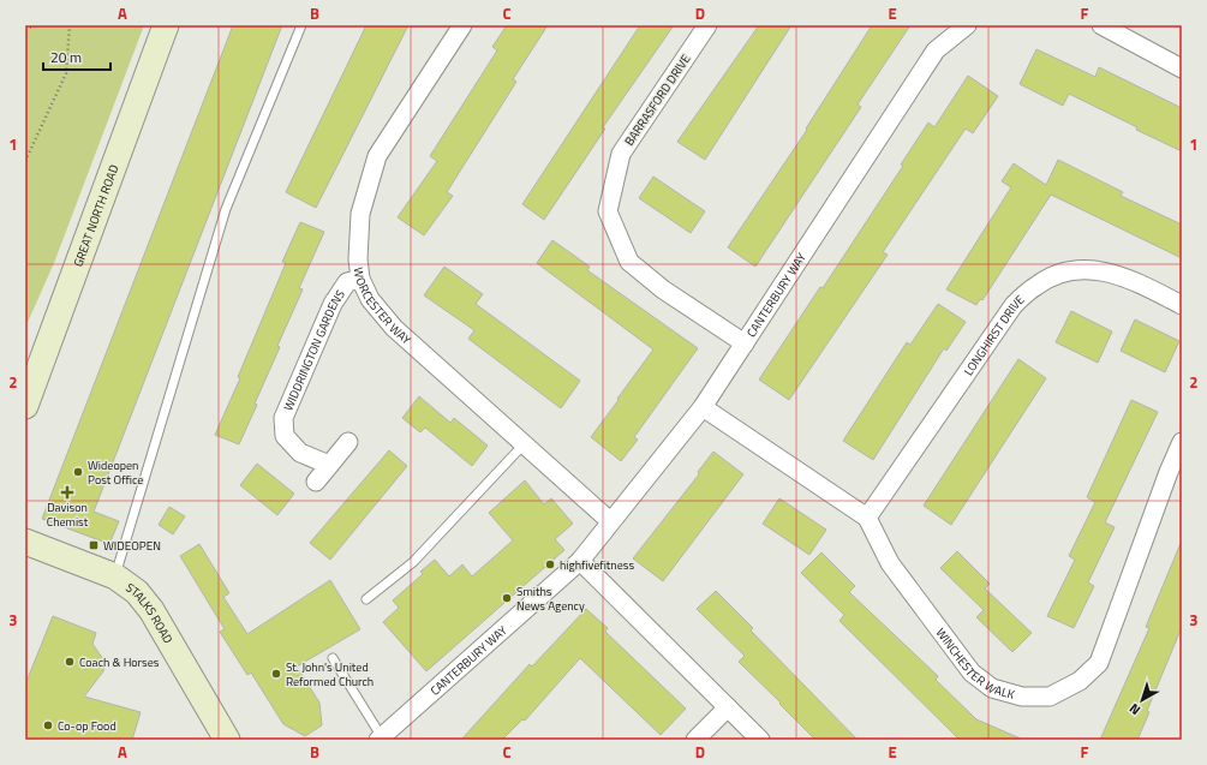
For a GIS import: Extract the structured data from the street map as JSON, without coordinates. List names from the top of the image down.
{
  "streets": {
    "main road": ["GREAT NORTH ROAD", "STALKS ROAD"],
    "street": [
      "BARRASFORD DRIVE",
      "CANTERBURY WAY",
      "WORCESTER WAY",
      "LONGHIRST DRIVE",
      "WIDDRINGTON GARDENS",
      "WINCHESTER WALK"
    ]
  },
  "crossings": [
    ["BARRASFORD DRIVE", "CANTERBURY WAY"],
    ["CANTERBURY WAY", "WORCESTER WAY"],
    ["WORCESTER WAY", "WIDDRINGTON GARDENS"],
    ["LONGHIRST DRIVE", "WINCHESTER WALK"]
  ],
  "places": {
    "other": [
      "Wideopen Post Office",
      "highfivefitness",
      "Smiths News Agency",
      "Coach & Horses",
      "St. John's United Reformed Church",
      "Co-op Food"
    ],
    "health": ["Davison Chemist"],
    "transit": ["WIDEOPEN"]
  },
  "scale_bar": "20 m",
  "north": "bottom left",
  "grid": {
    "columns": [
      "A",
      "B",
      "C",
      "D",
      "E",
      "F"
    ],
    "rows": ["1", "2", "3"]
  }
}
